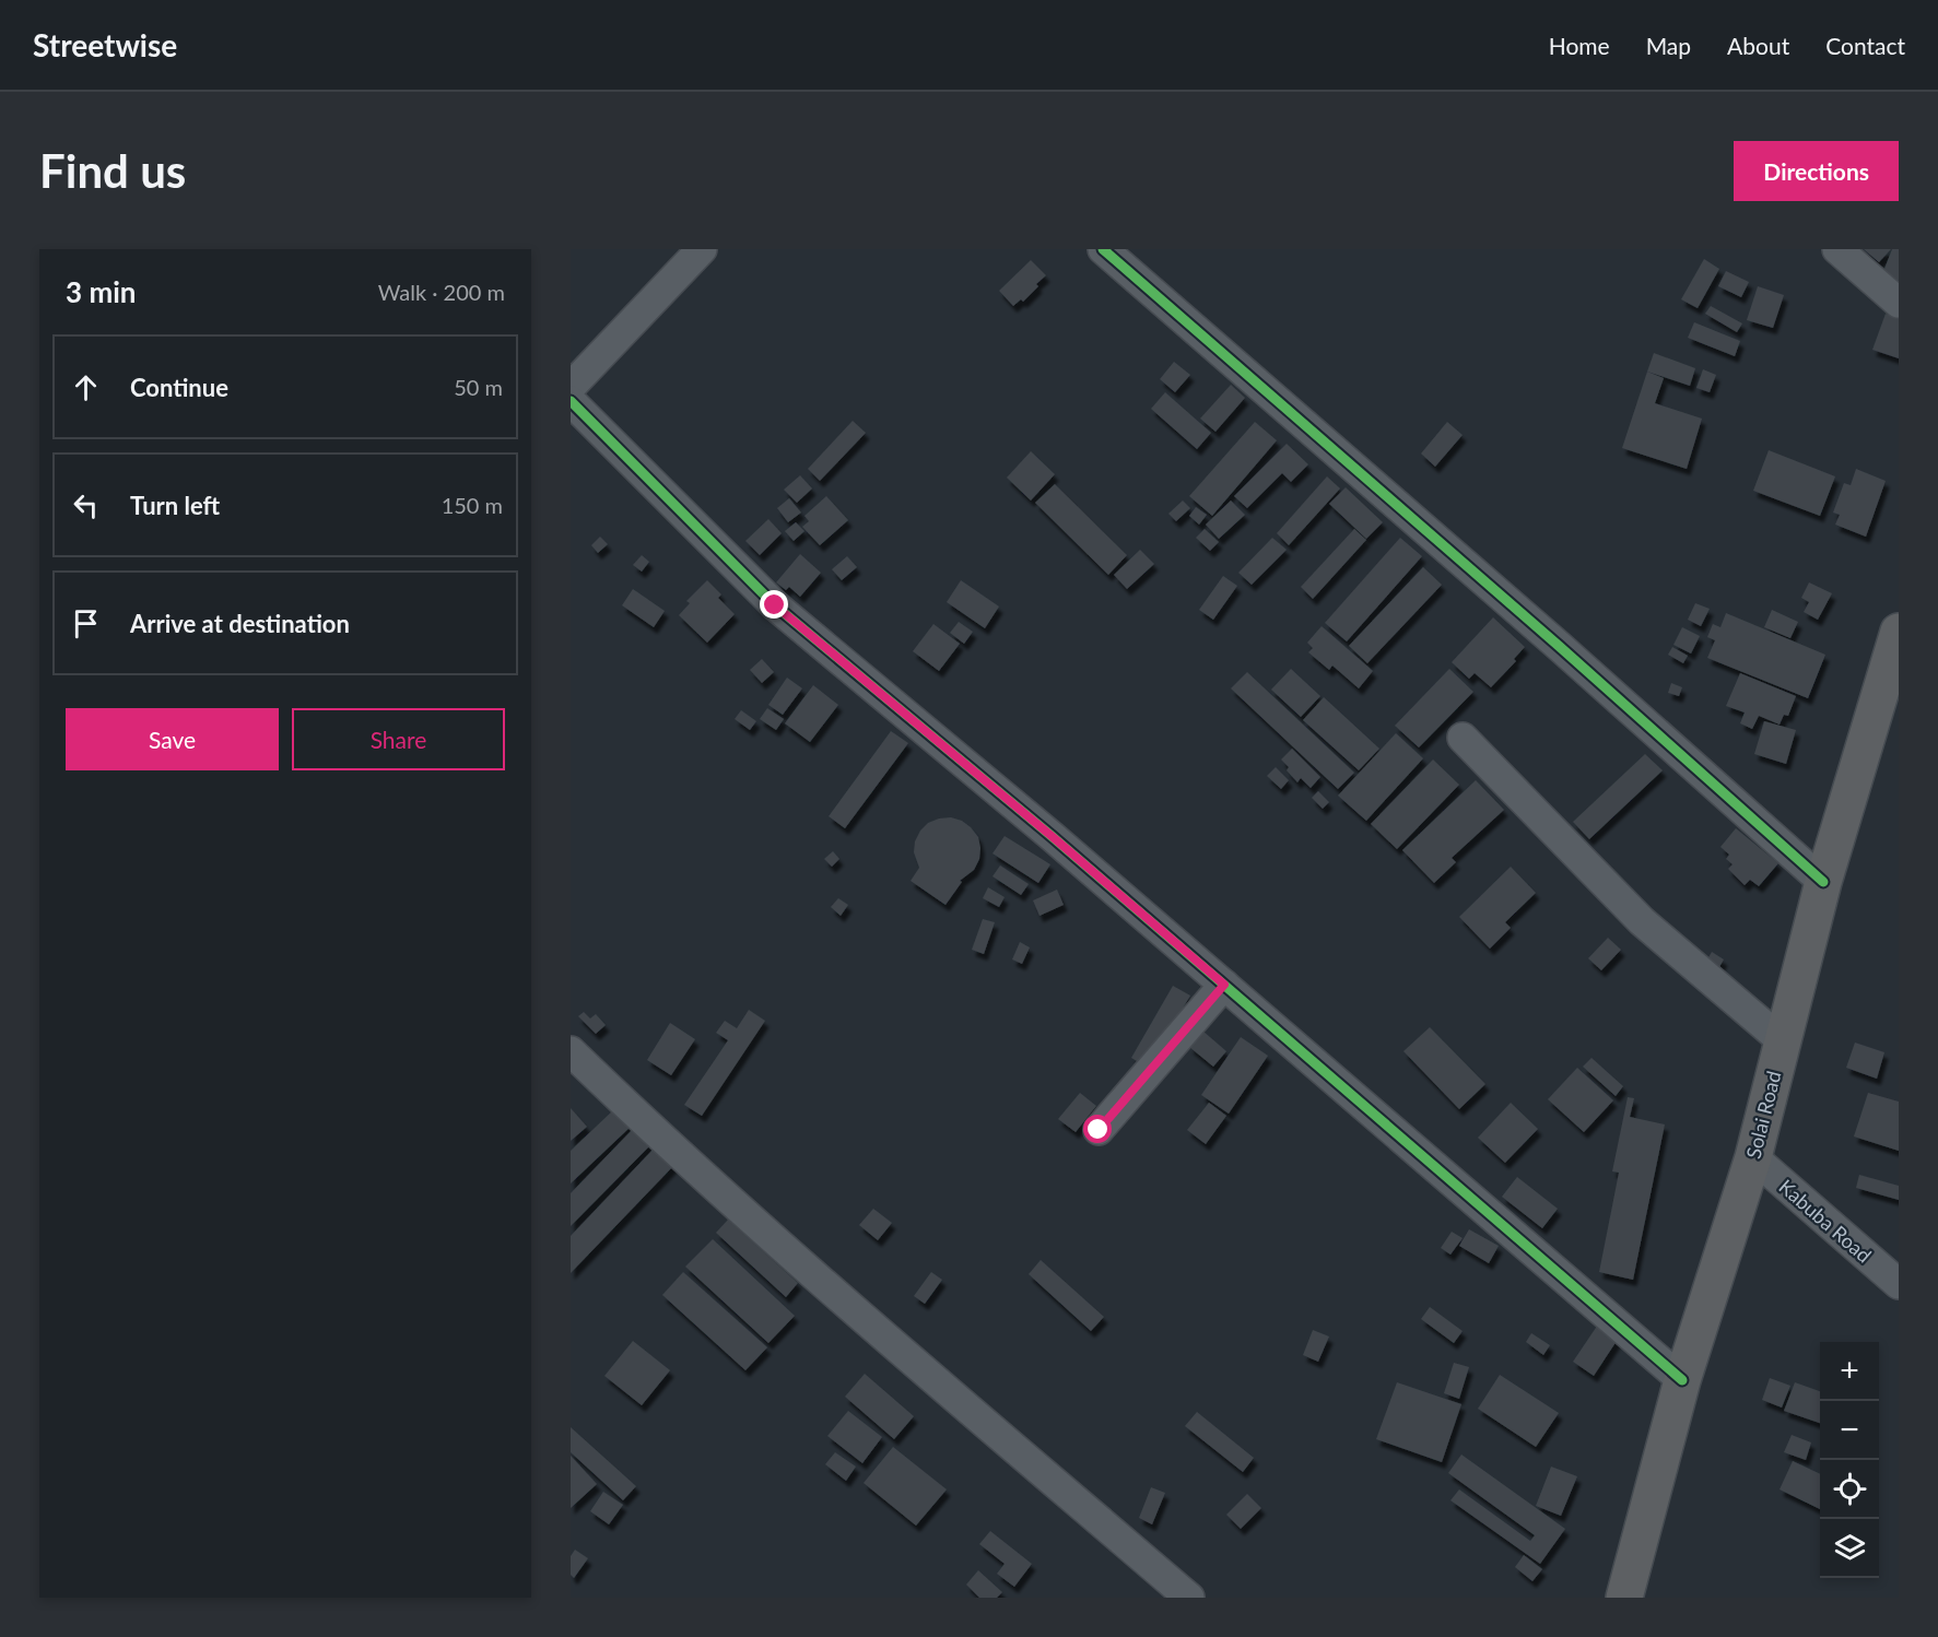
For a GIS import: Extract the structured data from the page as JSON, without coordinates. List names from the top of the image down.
{
  "streets": {
    "highway": ["Solai Road"],
    "street": ["Kabuba Road"]
  },
  "crossings": [
    ["Solai Road", "Kabuba Road"]
  ],
  "page": {
    "header": "Streetwise",
    "nav": [
      "Home",
      "Map",
      "About",
      "Contact"
    ],
    "buttons": [
      "Directions",
      ["Save", "Share"]
    ],
    "title": "Find us",
    "heading": ["3 min", "Walk · 200 m"],
    "list": [
      ["Continue", "50 m"],
      ["Turn left", "150 m"],
      "Arrive at destination"
    ],
    "map_buttons": ["+", "−"]
  }
}
